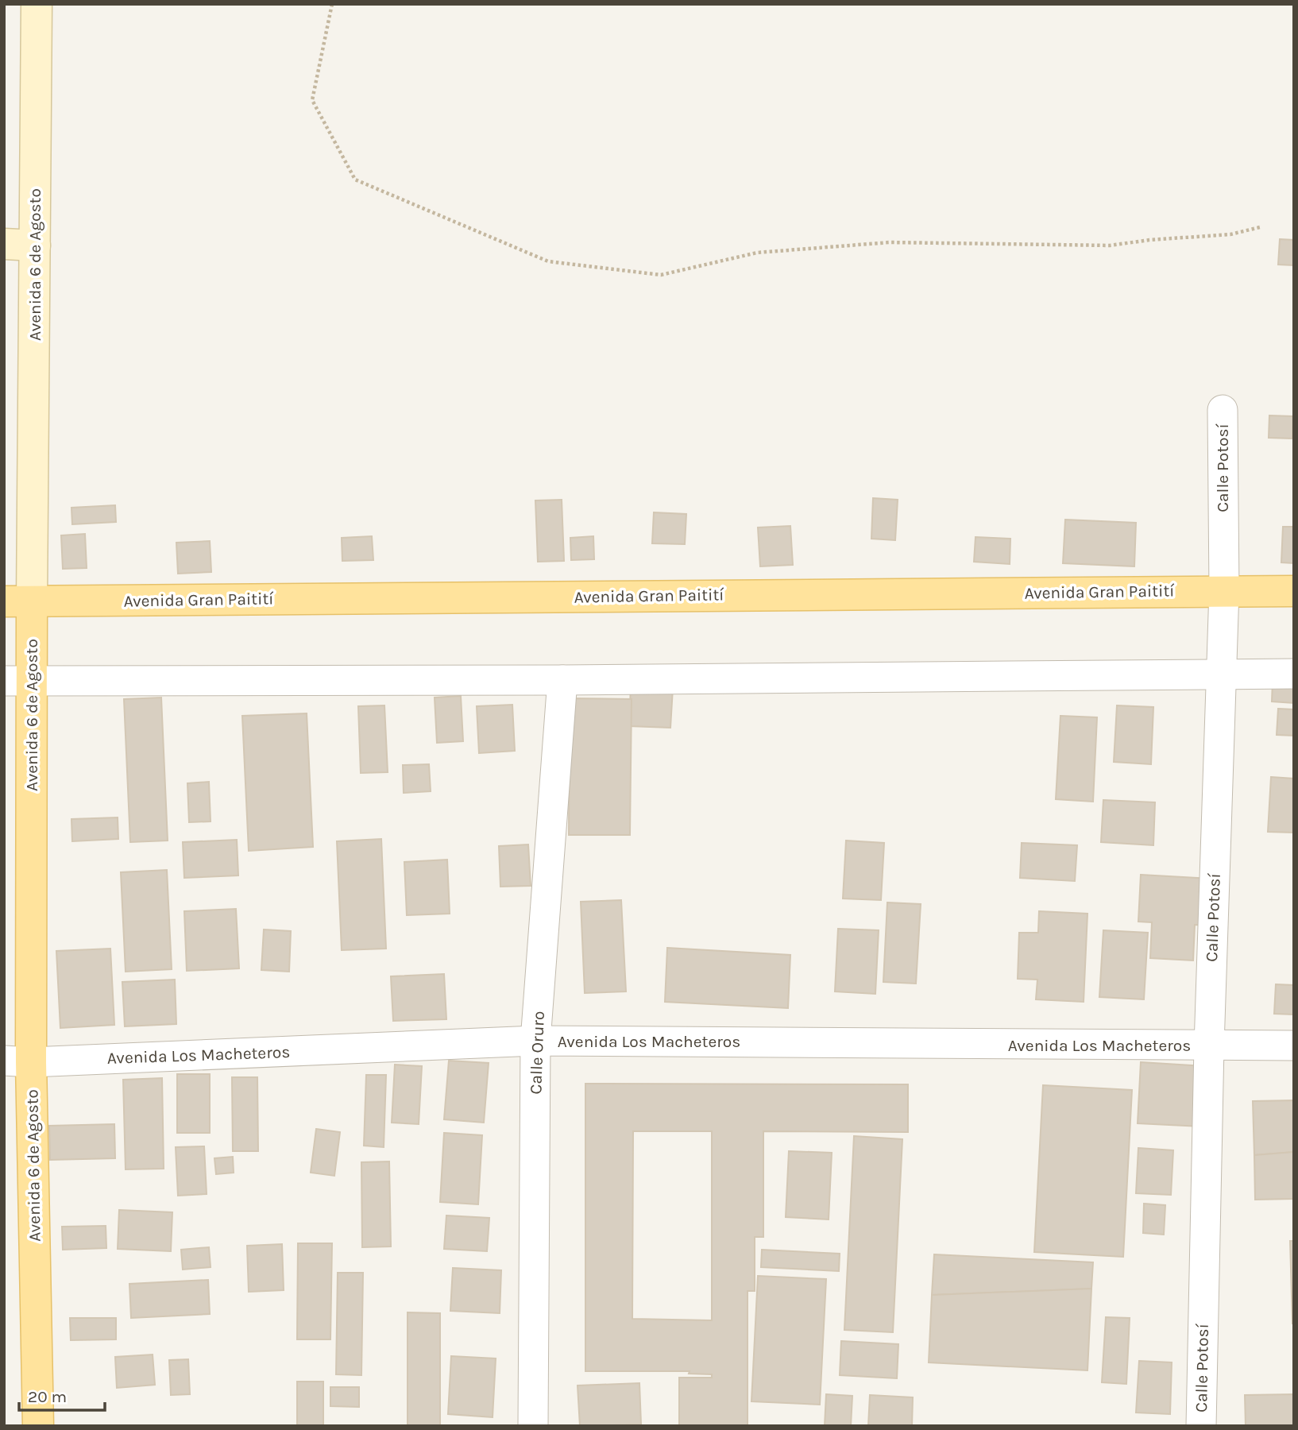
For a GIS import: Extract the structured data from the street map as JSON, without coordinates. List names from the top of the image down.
{
  "streets": {
    "main road": ["Avenida 6 de Agosto", "Avenida Gran Paitití"],
    "street": ["Calle Potosí", "Avenida Los Macheteros", "Calle Oruro"]
  },
  "crossings": [
    ["Avenida 6 de Agosto", "Avenida Gran Paitití"],
    ["Avenida 6 de Agosto", "Avenida Los Macheteros"],
    ["Calle Potosí", "Avenida Gran Paitití"],
    ["Calle Potosí", "Avenida Los Macheteros"],
    ["Avenida Los Macheteros", "Calle Oruro"]
  ],
  "scale_bar": "20 m"
}
